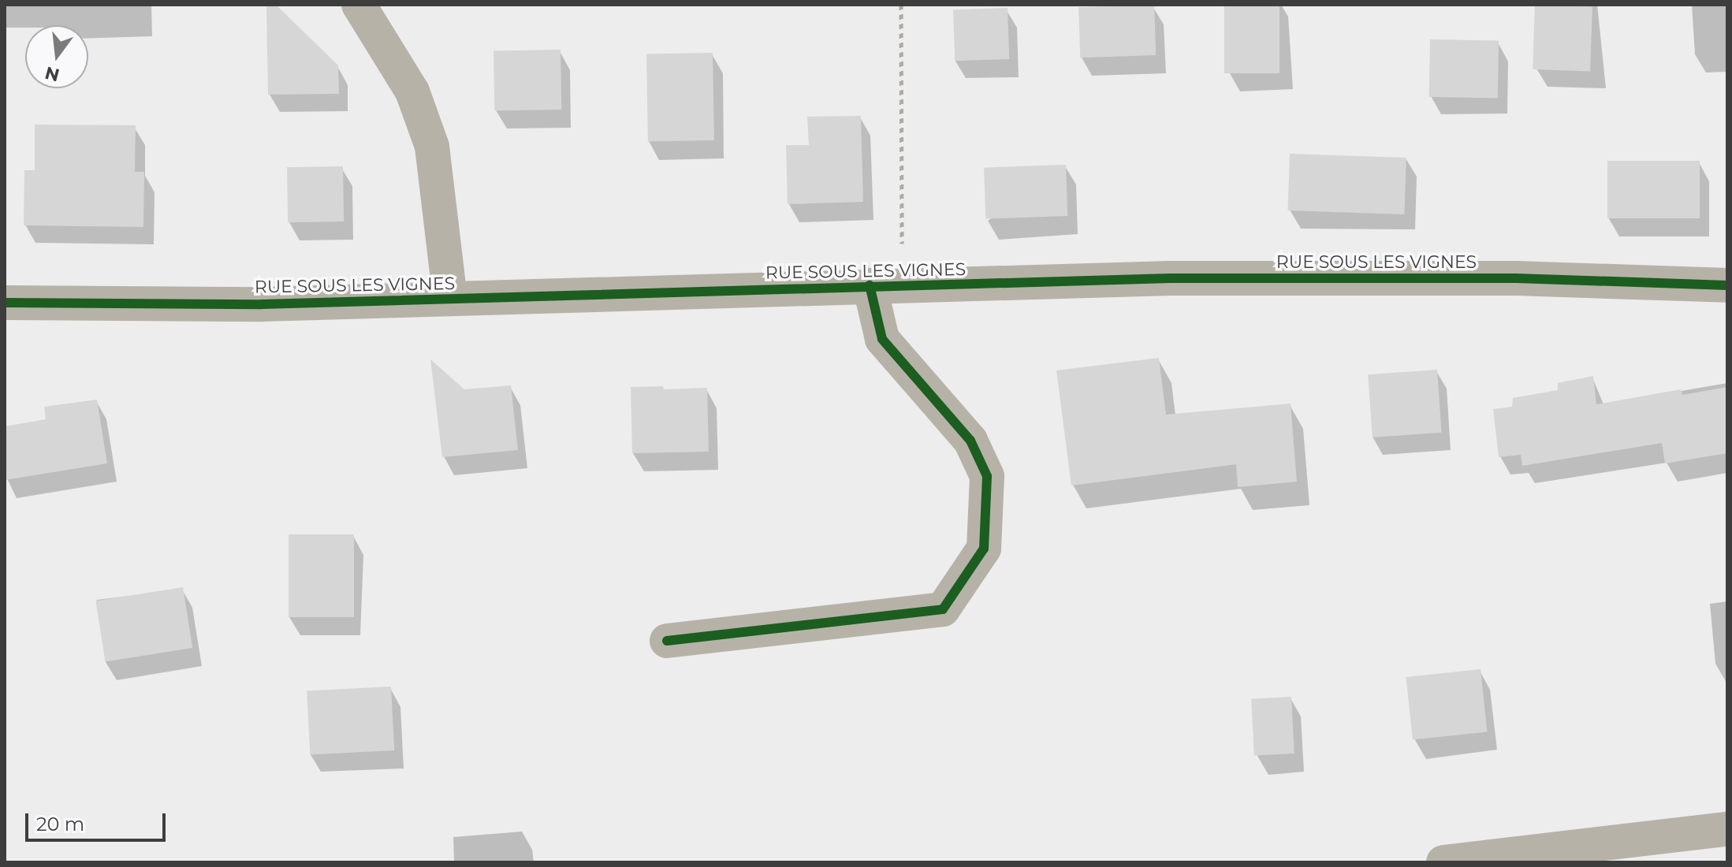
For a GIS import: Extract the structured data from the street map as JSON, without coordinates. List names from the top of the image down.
{
  "streets": {
    "street": ["RUE SOUS LES VIGNES"]
  },
  "scale_bar": "20 m",
  "north": "bottom"
}
